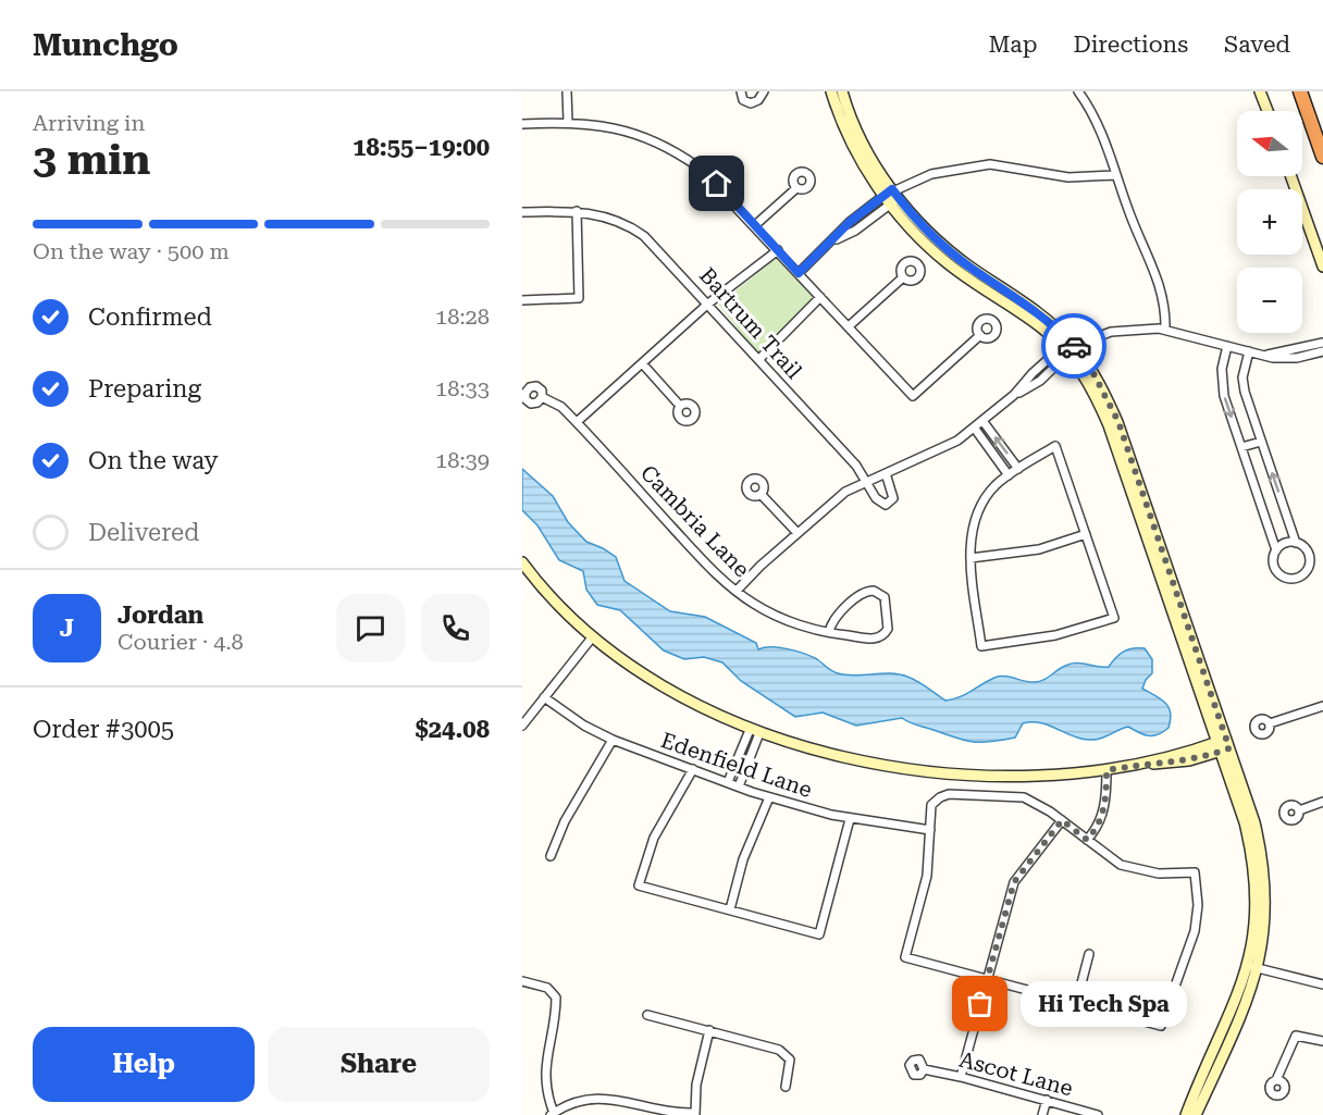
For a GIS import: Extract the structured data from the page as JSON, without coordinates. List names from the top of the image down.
{
  "streets": {
    "street": [
      "Bartrum Trail",
      "Cambria Lane",
      "Edenfield Lane",
      "Ascot Lane"
    ]
  },
  "places": ["Hi Tech Spa"],
  "north": "left",
  "page": {
    "header": "Munchgo",
    "nav": ["Map", "Directions", "Saved"],
    "heading": ["3 min", "Arriving in", "18:55–19:00"],
    "panel": [
      "Jordan",
      "Courier · 4.8",
      "Order #3005",
      "$24.08"
    ],
    "map_buttons": ["+", "−"],
    "bar": "On the way · 500 m",
    "list": [
      ["Confirmed", "18:28"],
      ["Preparing", "18:33"],
      ["On the way", "18:39"],
      "Delivered"
    ],
    "round": "J",
    "bubble": "Hi Tech Spa",
    "buttons": ["Help", "Share"]
  }
}
